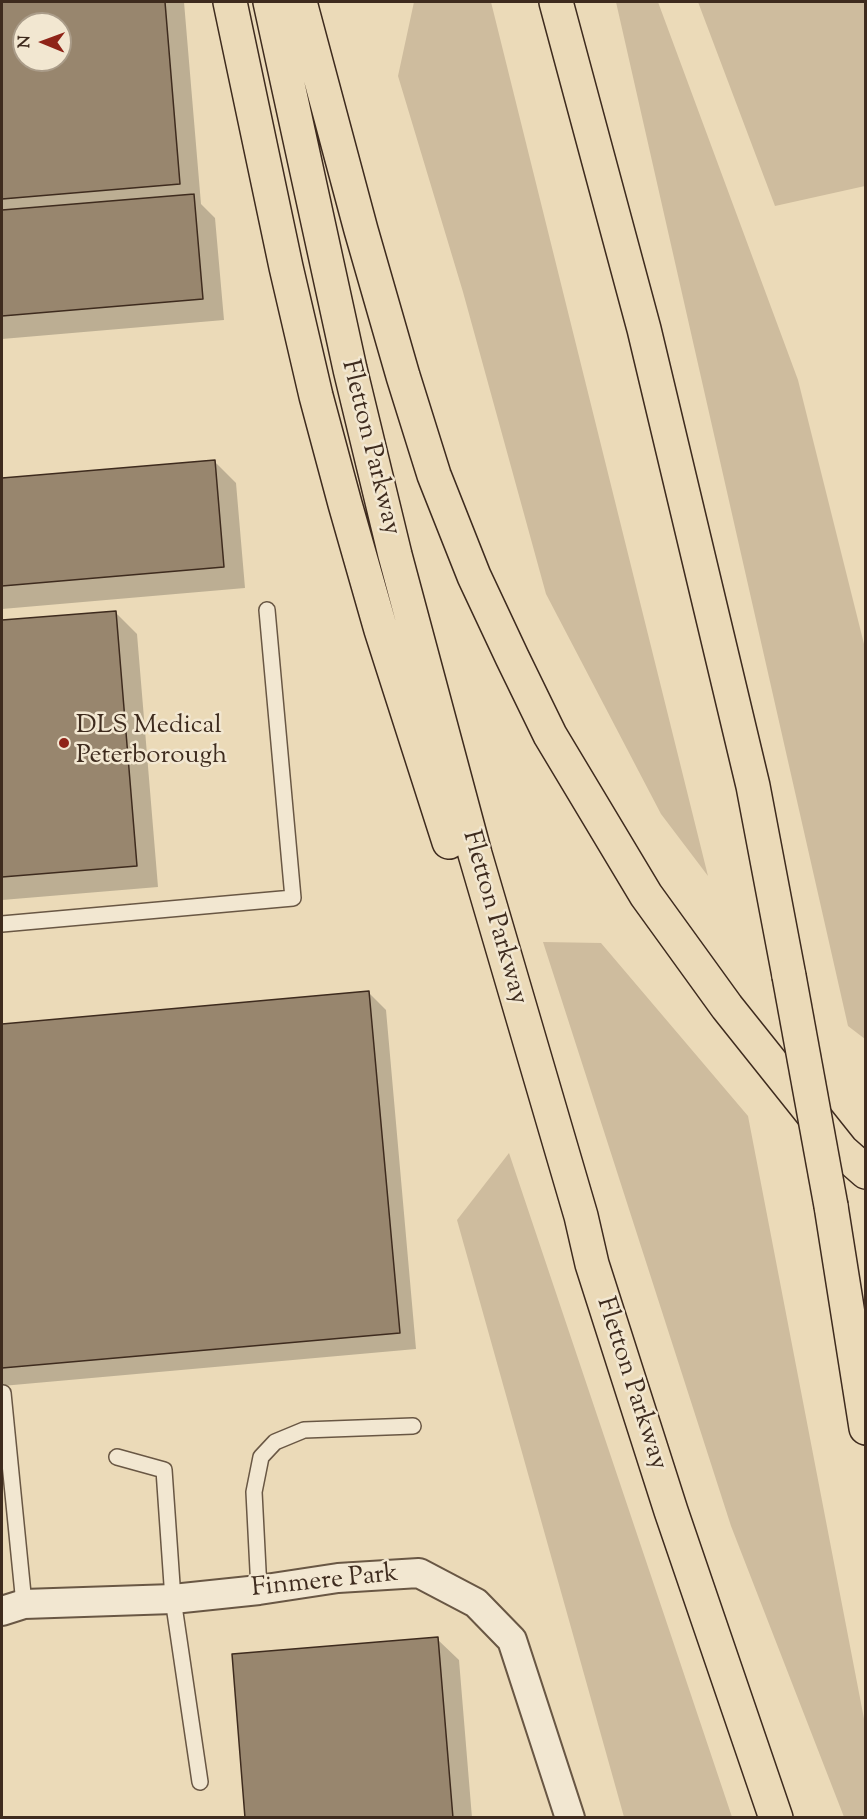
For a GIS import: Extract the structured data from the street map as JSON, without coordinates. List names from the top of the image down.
{
  "streets": {
    "highway": ["Fletton Parkway"],
    "street": ["Finmere Park"]
  },
  "places": ["DLS Medical Peterborough"],
  "north": "left"
}
